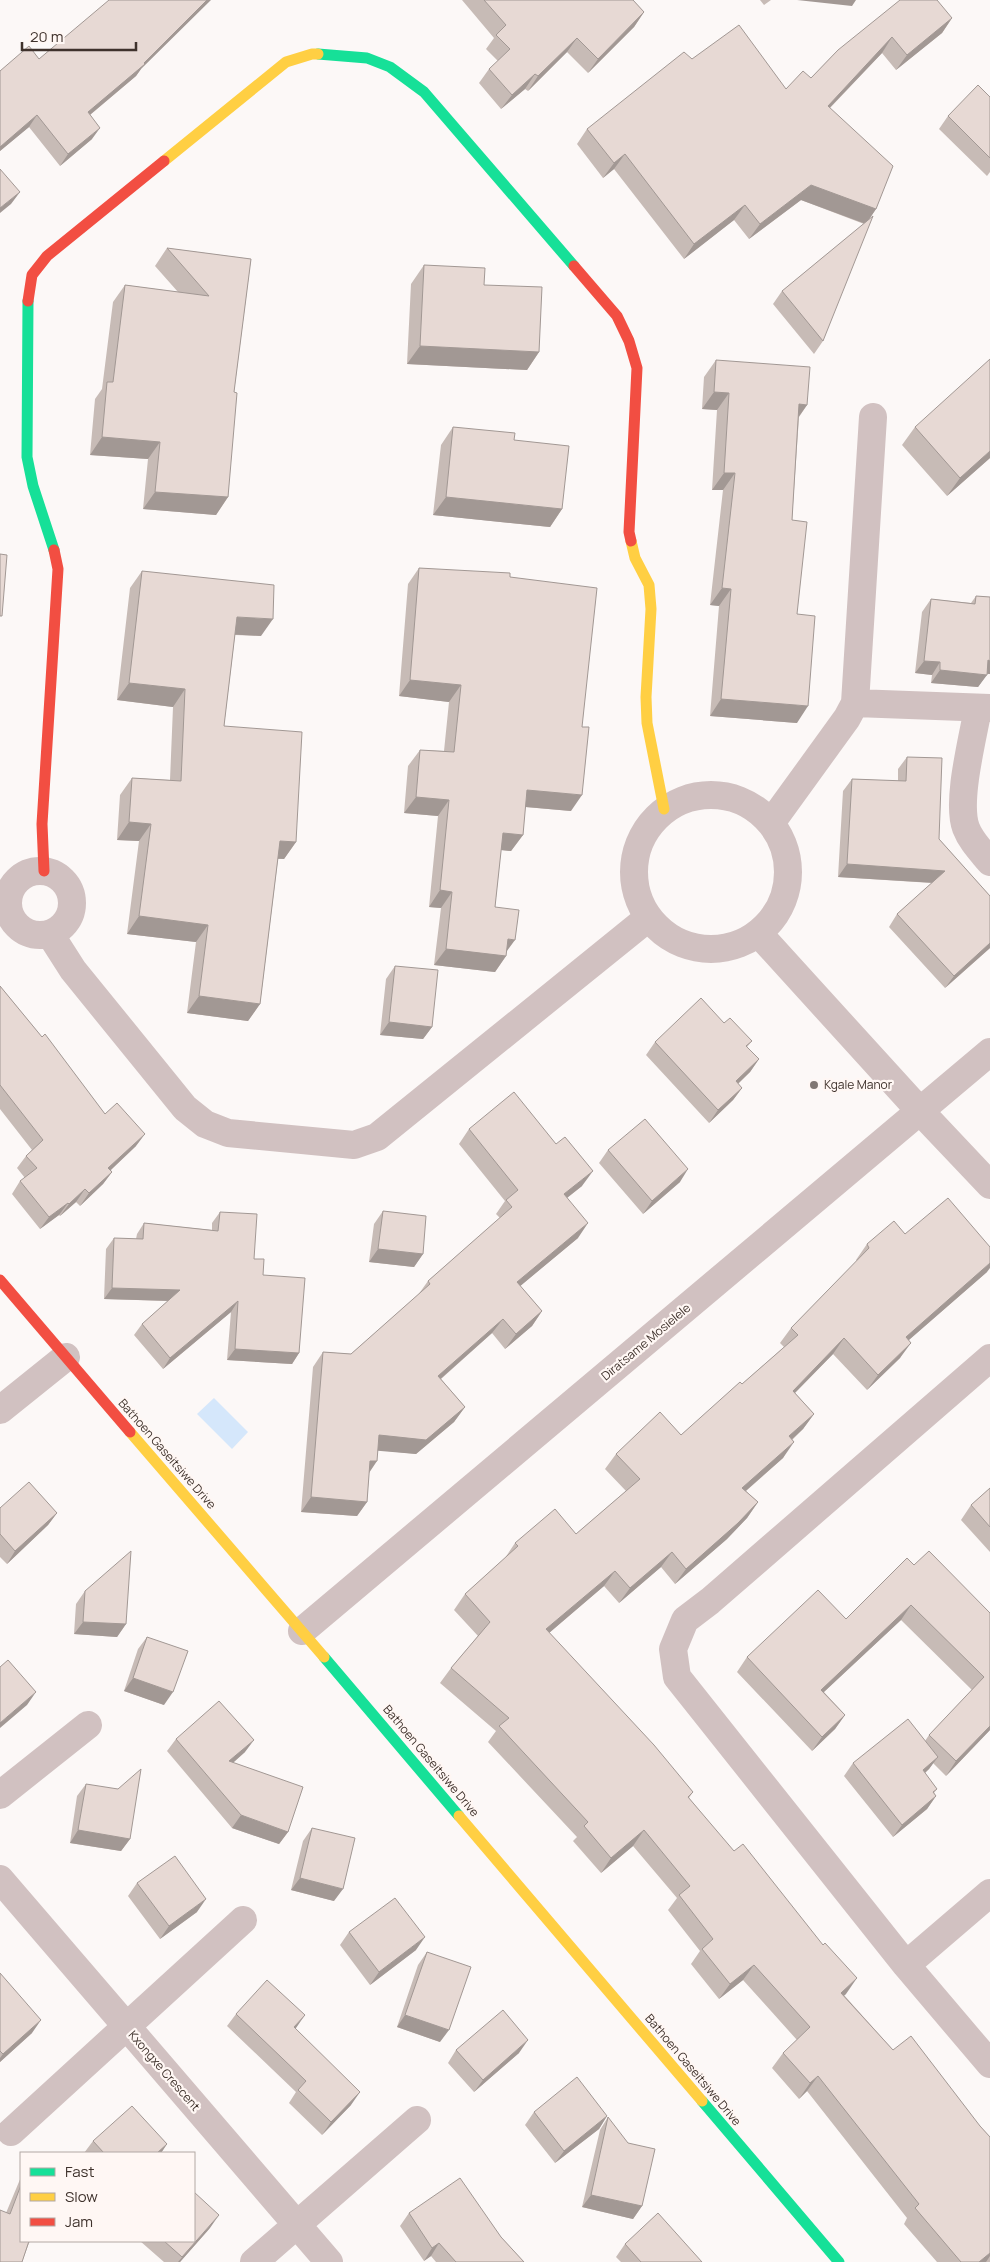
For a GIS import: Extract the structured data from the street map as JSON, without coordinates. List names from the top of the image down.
{
  "streets": {
    "street": ["Diratsame Mosielele", "Bathoen Gaseitsiwe Drive", "Kxongxe Crescent"]
  },
  "crossings": [
    ["Diratsame Mosielele", "Bathoen Gaseitsiwe Drive"]
  ],
  "places": ["Kgale Manor"],
  "legend": ["Fast", "Slow", "Jam"],
  "scale_bar": "20 m"
}
